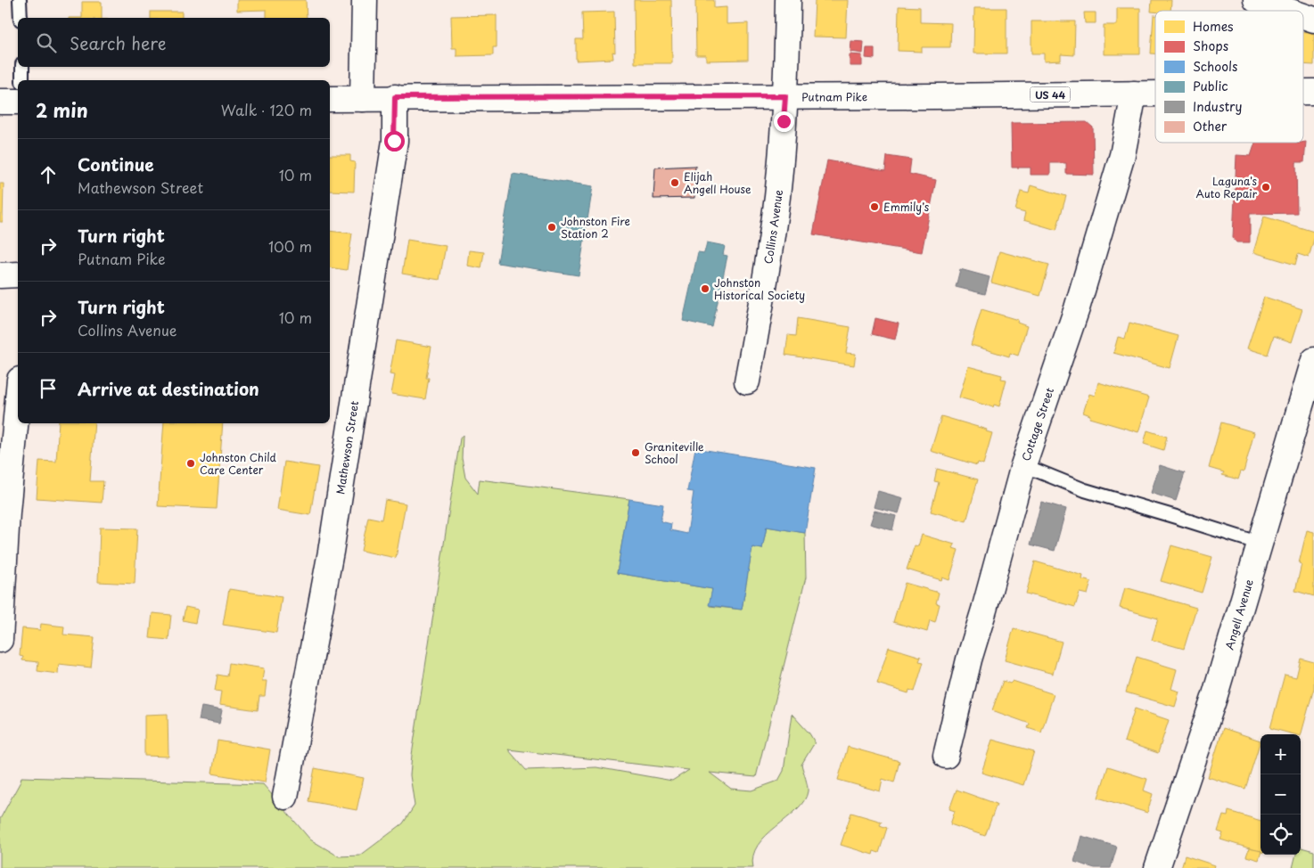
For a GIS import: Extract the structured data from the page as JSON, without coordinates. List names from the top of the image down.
{
  "streets": {
    "street": [
      "US 44",
      "Putnam Pike",
      "Collins Avenue",
      "Cottage Street",
      "Mathewson Street",
      "Angell Avenue"
    ]
  },
  "crossings": [
    ["Putnam Pike", "Collins Avenue"],
    ["Putnam Pike", "Cottage Street"],
    ["Putnam Pike", "Mathewson Street"]
  ],
  "places": [
    "Elijah Angell House",
    "Laguna's Auto Repair",
    "Emmily's",
    "Johnston Fire Station 2",
    "Johnston Historical Society",
    "Graniteville School",
    "Johnston Child Care Center"
  ],
  "legend": [
    "Homes",
    "Shops",
    "Schools",
    "Public",
    "Industry",
    "Other"
  ],
  "page": {
    "search": "Search here",
    "heading": ["2 min", "Walk · 120 m"],
    "list": [
      ["Continue", "Mathewson Street", "10 m"],
      ["Turn right", "Putnam Pike", "100 m"],
      ["Turn right", "Collins Avenue", "10 m"],
      "Arrive at destination"
    ],
    "map_buttons": ["+", "−"]
  }
}
